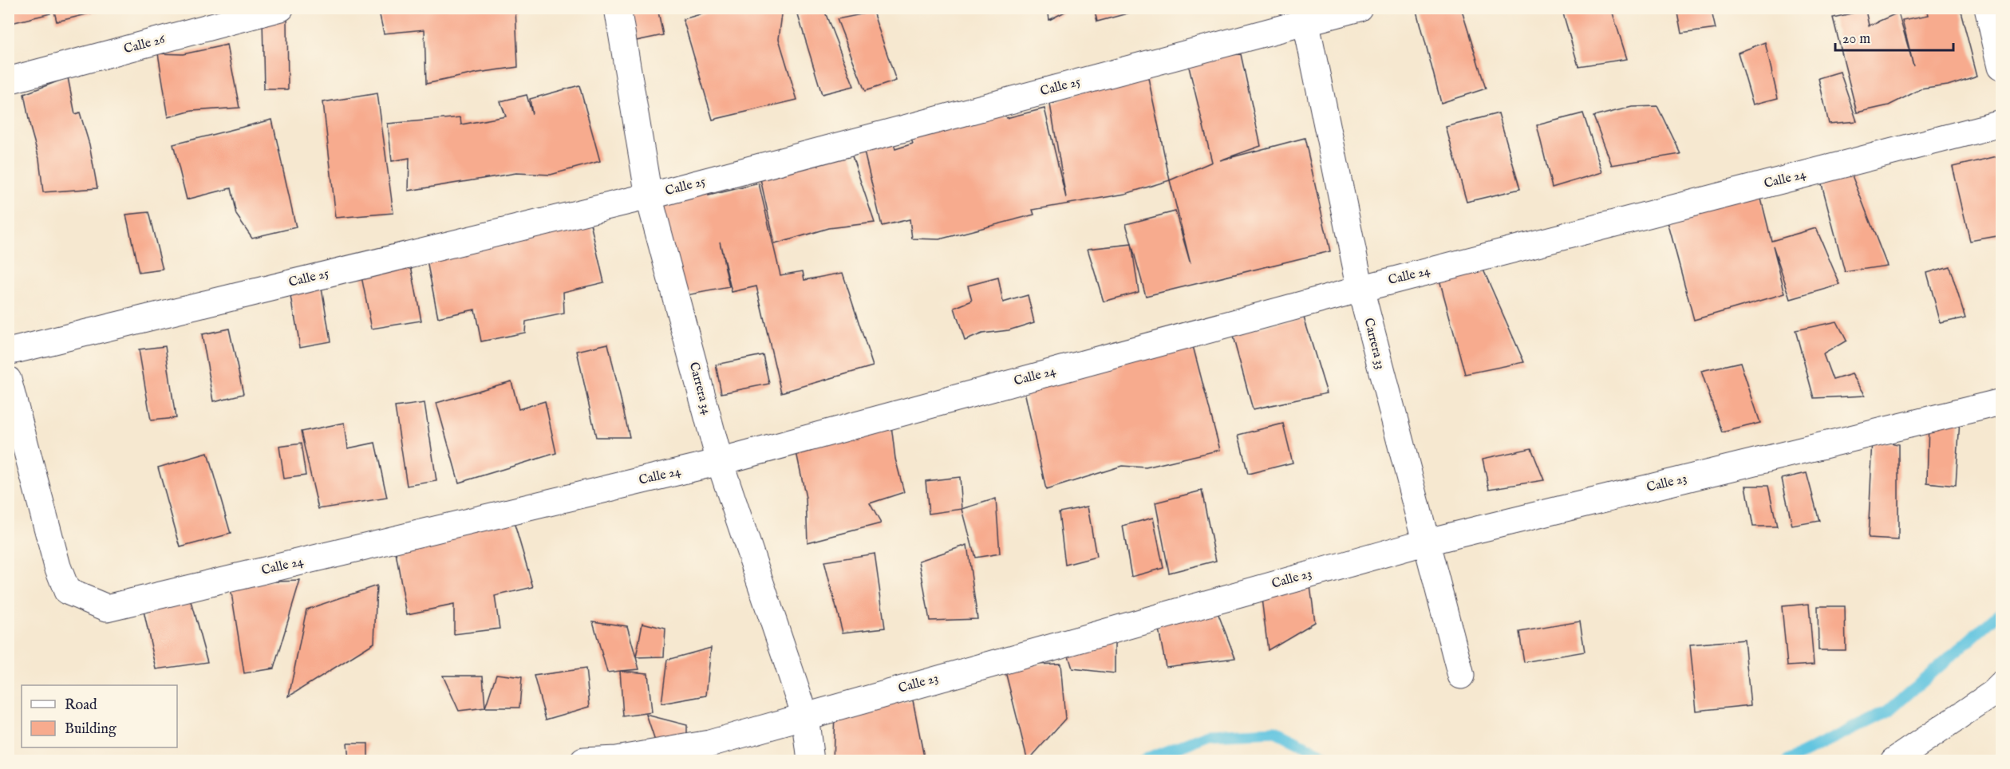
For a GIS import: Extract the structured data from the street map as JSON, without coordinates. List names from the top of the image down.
{
  "streets": {
    "street": [
      "Calle 26",
      "Calle 25",
      "Calle 24",
      "Carrera 33",
      "Carrera 34",
      "Calle 23"
    ]
  },
  "crossings": [
    ["Calle 25", "Carrera 33"],
    ["Calle 25", "Carrera 34"],
    ["Calle 24", "Carrera 33"],
    ["Calle 24", "Carrera 34"],
    ["Carrera 33", "Calle 23"],
    ["Carrera 34", "Calle 23"]
  ],
  "legend": ["Road", "Building"],
  "scale_bar": "20 m"
}
